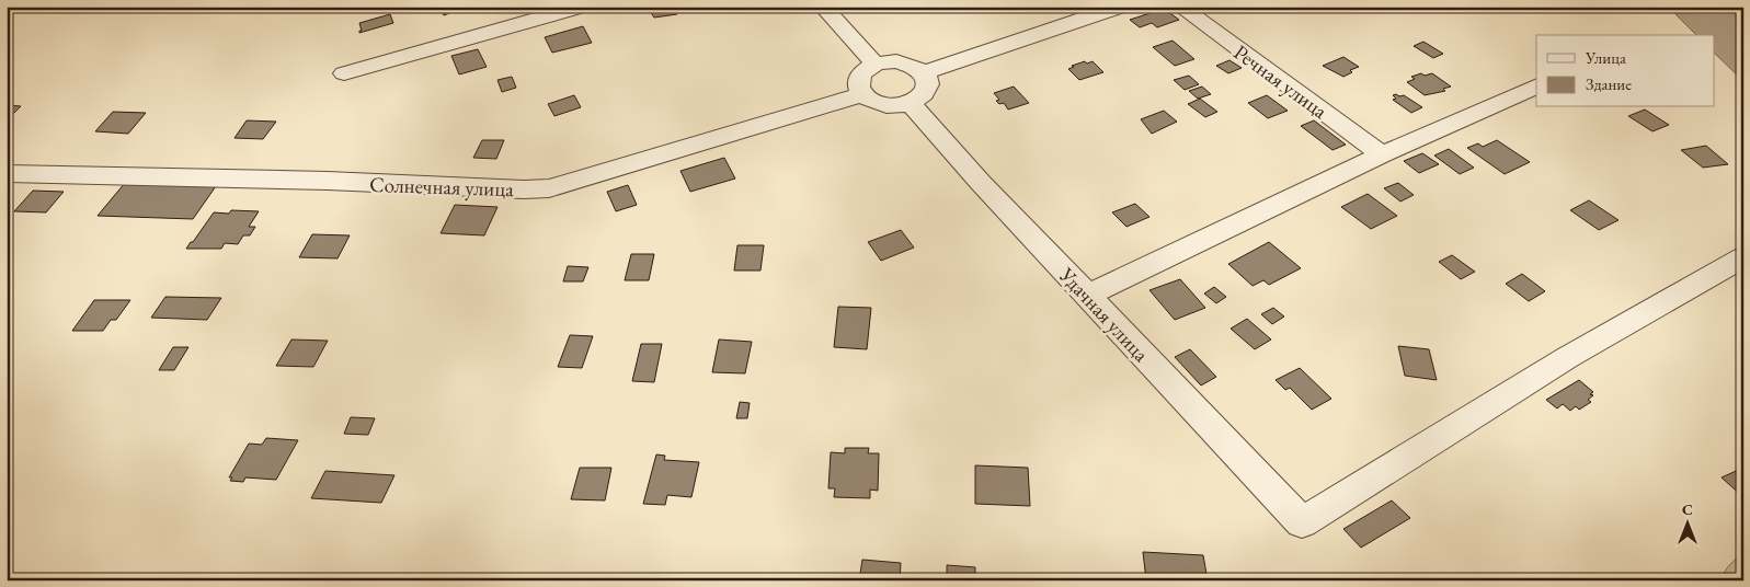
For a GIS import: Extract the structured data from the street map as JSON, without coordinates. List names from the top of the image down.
{
  "streets": {
    "street": ["Речная улица", "Солнечная улица", "Удачная улица"]
  },
  "crossings": [
    ["Солнечная улица", "Удачная улица"]
  ],
  "legend": ["Улица", "Здание"],
  "north": "top"
}
